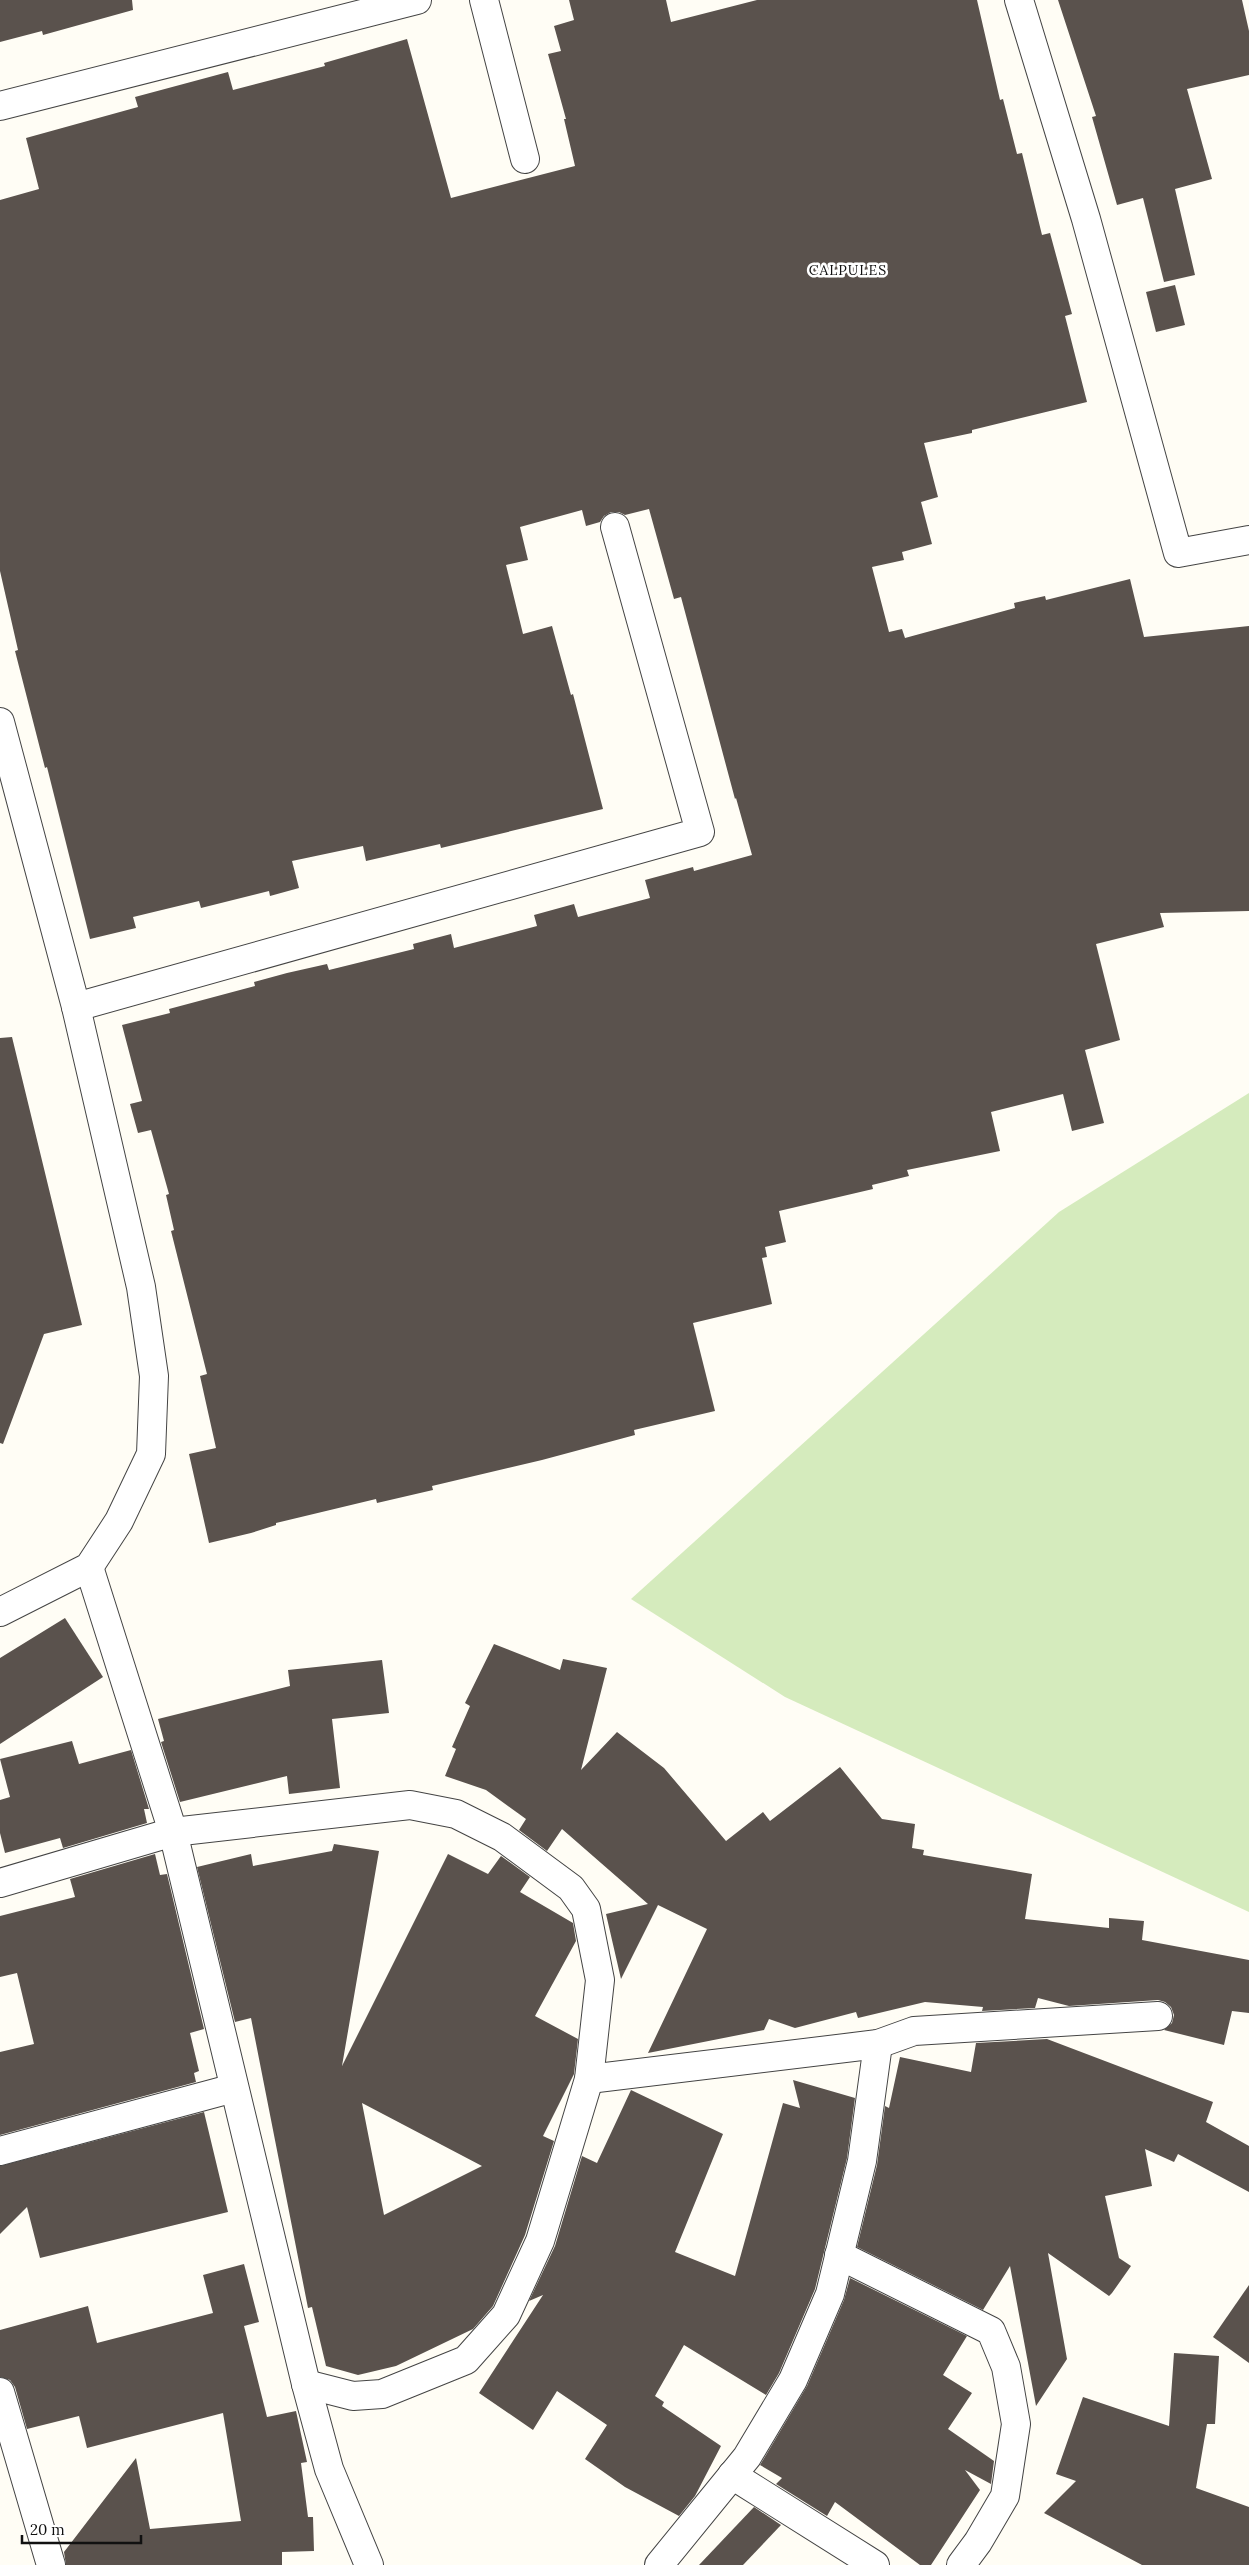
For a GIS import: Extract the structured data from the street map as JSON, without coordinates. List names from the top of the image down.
{
  "districts": ["CALPULES"],
  "scale_bar": "20 m"
}
